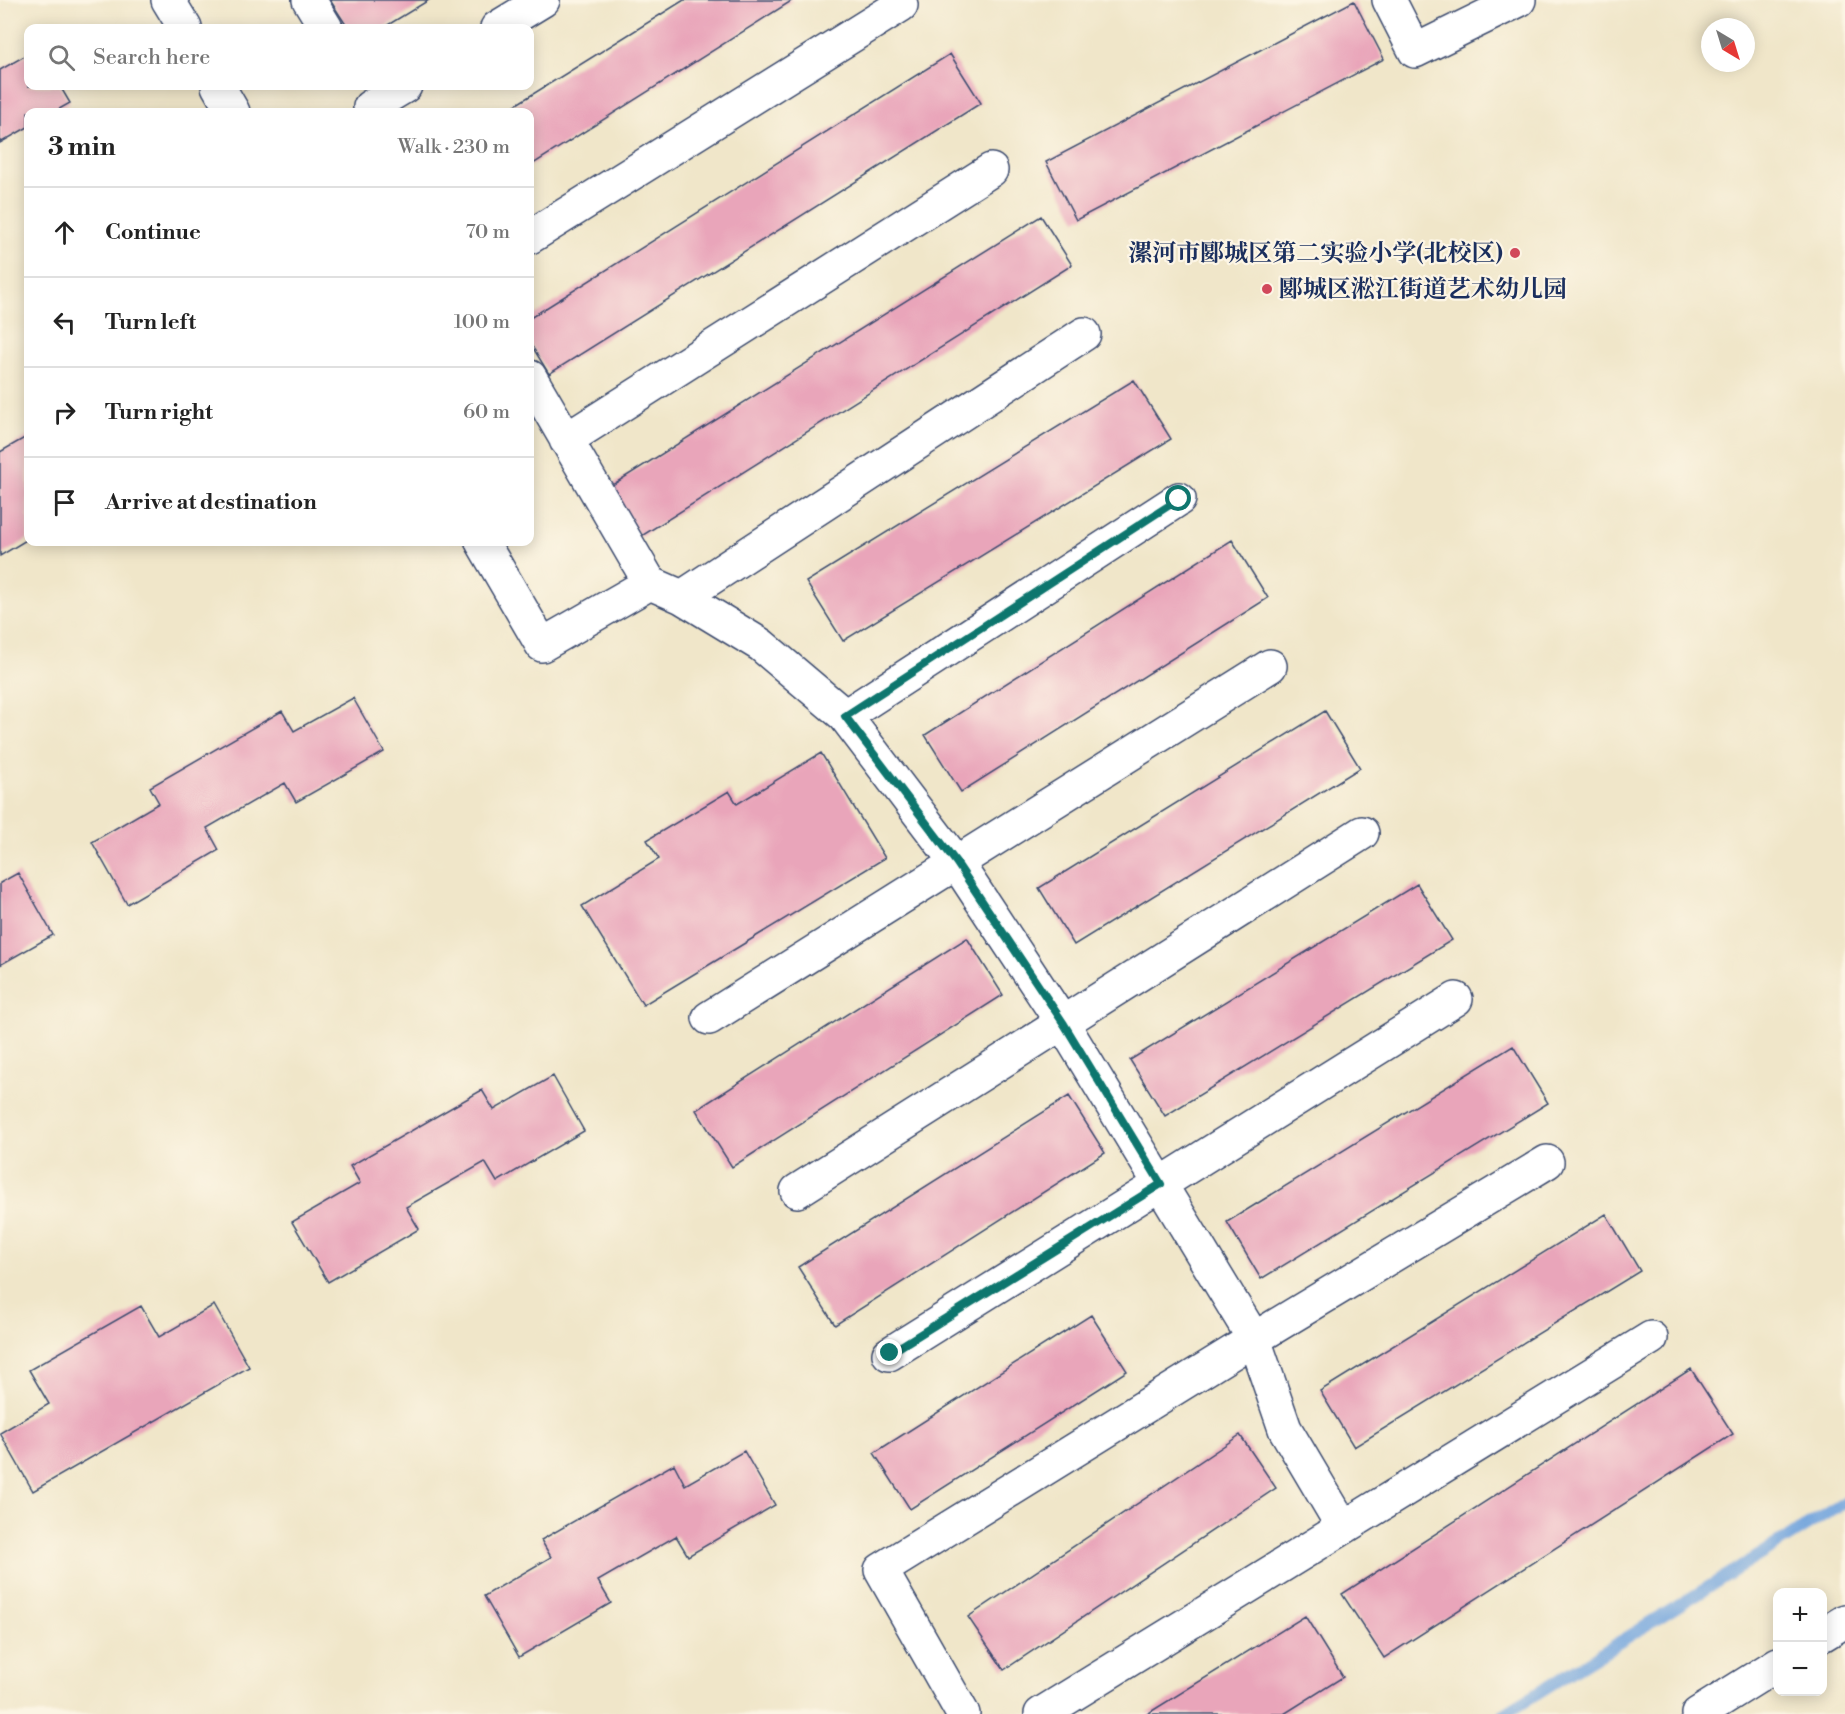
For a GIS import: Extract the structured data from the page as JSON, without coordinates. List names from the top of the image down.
{
  "places": ["漯河市郾城区第二实验小学(北校区)", "郾城区淞江街道艺术幼儿园"],
  "north": "bottom right",
  "page": {
    "search": "Search here",
    "heading": ["3 min", "Walk · 230 m"],
    "list": [
      ["Continue", "70 m"],
      ["Turn left", "100 m"],
      ["Turn right", "60 m"],
      "Arrive at destination"
    ],
    "map_buttons": ["+", "−"]
  }
}
